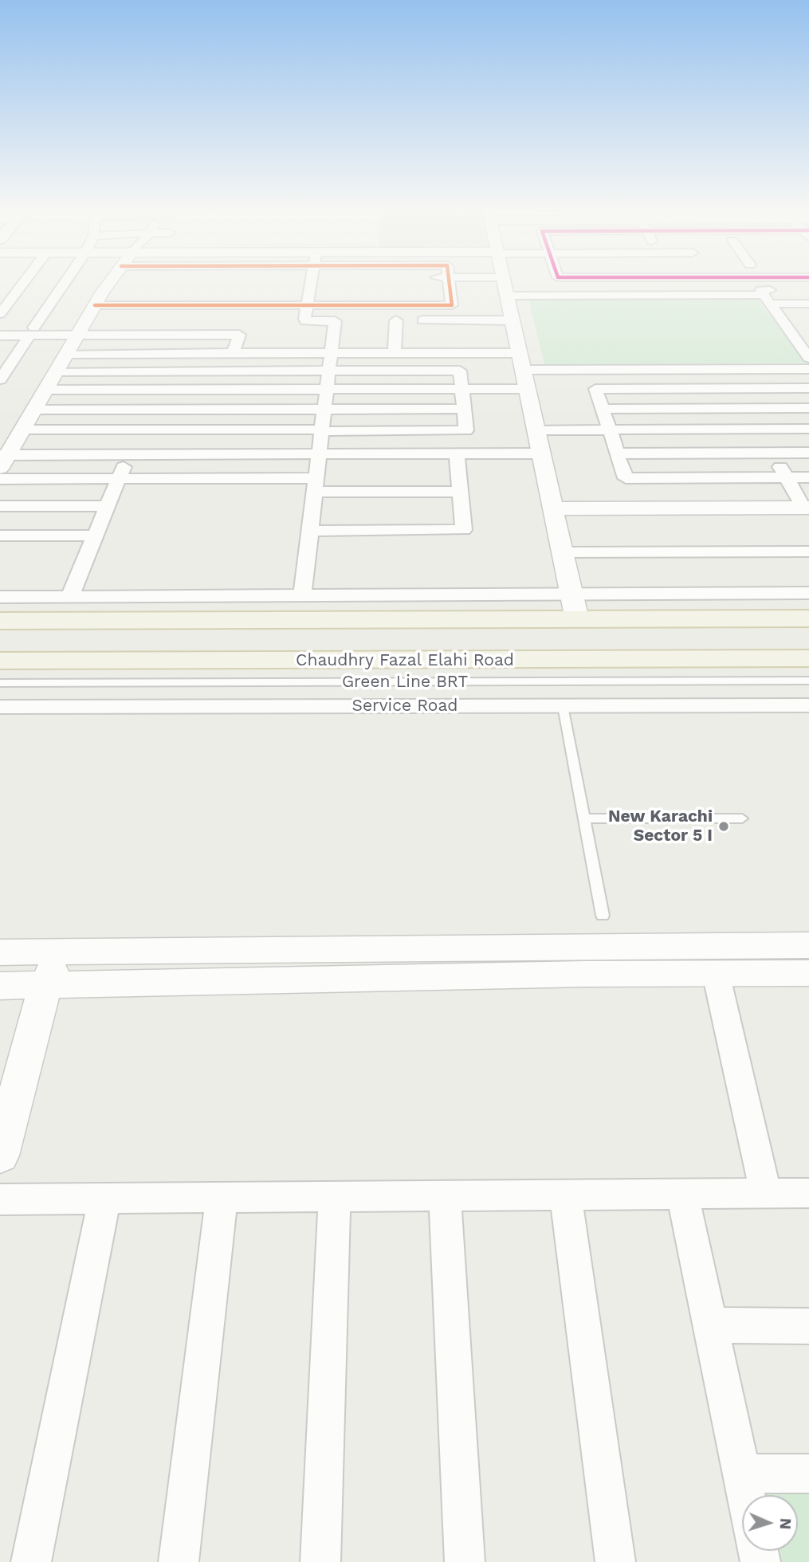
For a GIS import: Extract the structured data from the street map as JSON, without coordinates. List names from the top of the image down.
{
  "streets": {
    "main road": ["Chaudhry Fazal Elahi Road"],
    "street": ["Service Road"],
    "lane": ["Green Line BRT"]
  },
  "places": ["New Karachi Sector 5 I"],
  "north": "right"
}
